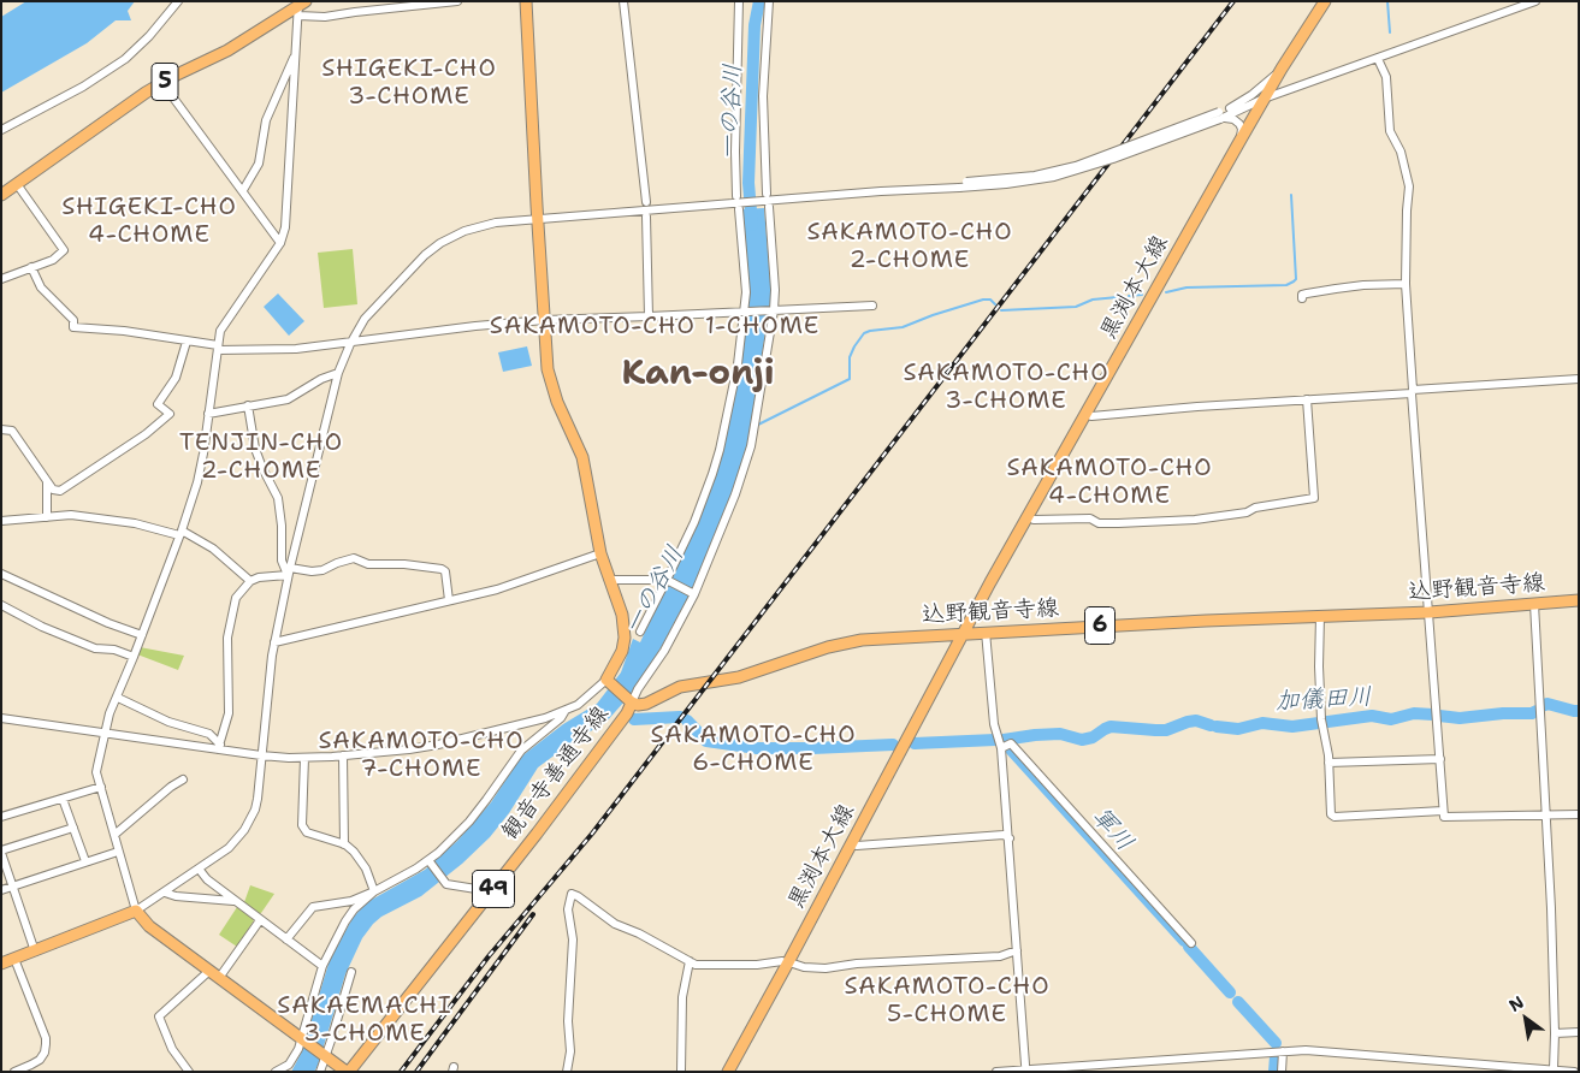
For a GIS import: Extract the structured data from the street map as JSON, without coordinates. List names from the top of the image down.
{
  "streets": {
    "main road": [
      "5",
      "黒渕本大線",
      "込野観音寺線",
      "6",
      "観音寺善通寺線",
      "49"
    ]
  },
  "crossings": [
    ["黒渕本大線", "込野観音寺線"],
    ["込野観音寺線", "観音寺善通寺線"]
  ],
  "districts": [
    "SHIGEKI-CHO 3-CHOME",
    "SHIGEKI-CHO 4-CHOME",
    "SAKAMOTO-CHO 2-CHOME",
    "SAKAMOTO-CHO 1-CHOME",
    "Kan-onji",
    "SAKAMOTO-CHO 3-CHOME",
    "TENJIN-CHO 2-CHOME",
    "SAKAMOTO-CHO 4-CHOME",
    "SAKAMOTO-CHO 6-CHOME",
    "SAKAMOTO-CHO 7-CHOME",
    "SAKAMOTO-CHO 5-CHOME",
    "SAKAEMACHI 3-CHOME"
  ],
  "water": ["一の谷川", "加儀田川", "軍川"],
  "north": "top left"
}
